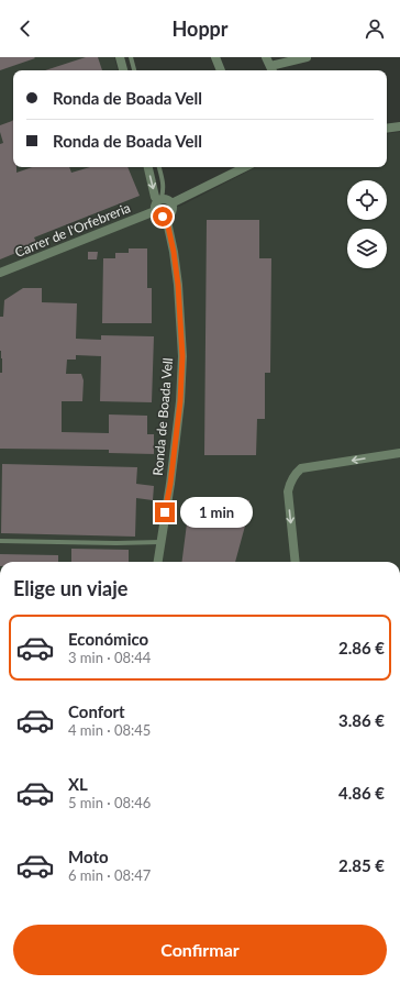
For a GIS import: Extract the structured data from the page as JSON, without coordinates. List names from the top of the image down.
{
  "streets": {
    "street": ["Carrer de l'Orfebreria", "Ronda de Boada Vell"]
  },
  "crossings": [
    ["Carrer de l'Orfebreria", "Ronda de Boada Vell"]
  ],
  "page": {
    "header": "Hoppr",
    "banner": ["Ronda de Boada Vell", "Ronda de Boada Vell"],
    "bubble": "1 min",
    "heading": "Elige un viaje",
    "list": [
      {
        "name": "Económico",
        "note": "3 min · 08:44",
        "value": "2.86 €"
      },
      {
        "name": "Confort",
        "note": "4 min · 08:45",
        "value": "3.86 €"
      },
      {
        "name": "XL",
        "note": "5 min · 08:46",
        "value": "4.86 €"
      },
      {
        "name": "Moto",
        "note": "6 min · 08:47",
        "value": "2.85 €"
      }
    ],
    "buttons": "Confirmar"
  }
}
